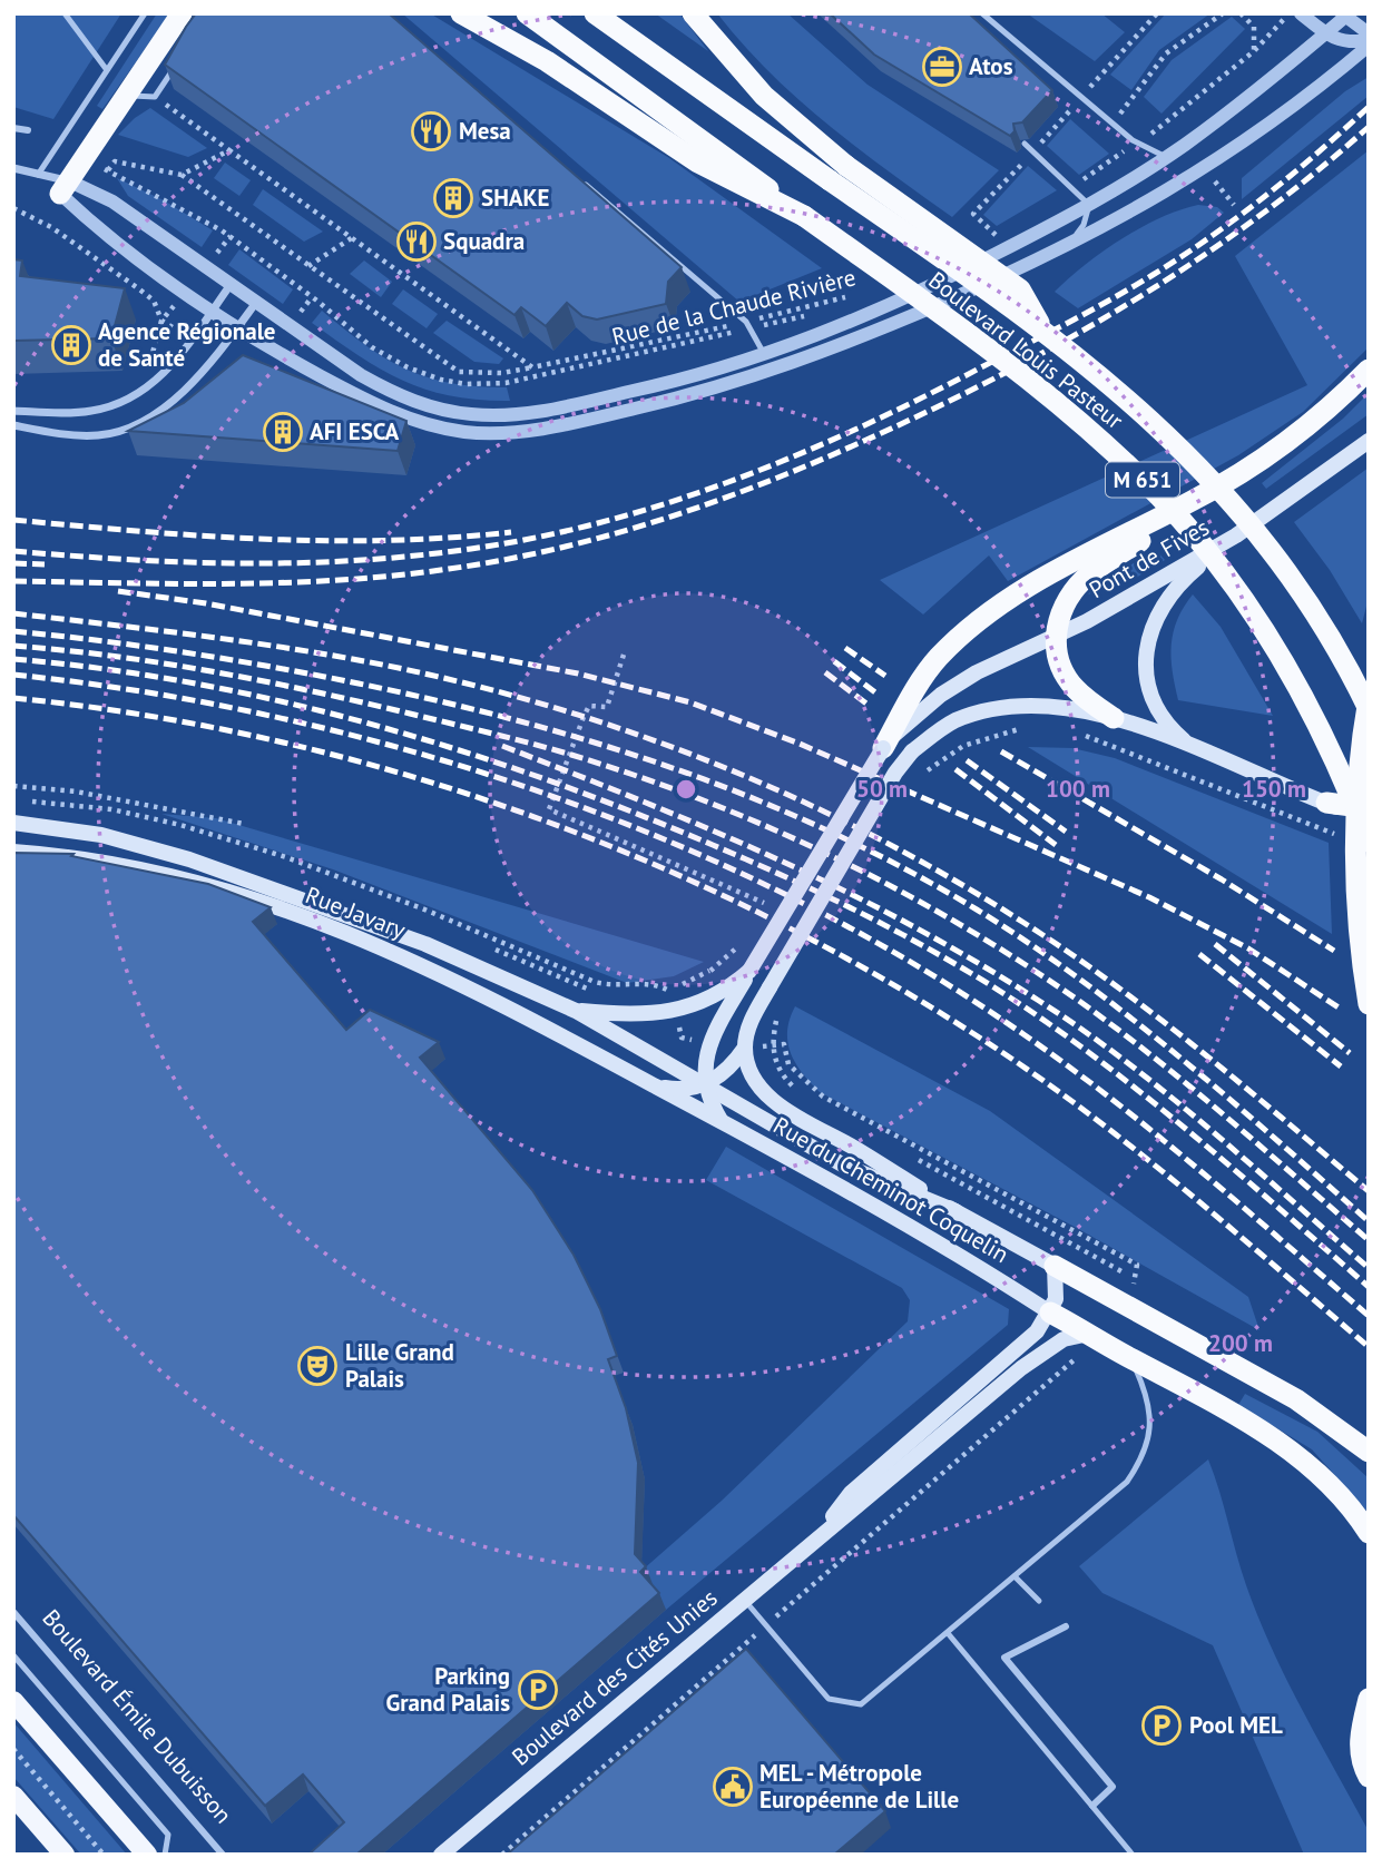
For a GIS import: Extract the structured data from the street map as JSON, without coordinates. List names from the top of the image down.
{
  "streets": {
    "highway": ["Boulevard Louis Pasteur", "M 651"],
    "main road": [
      "Pont de Fives",
      "Rue Javary",
      "Rue du Cheminot Coquelin",
      "Boulevard des Cités Unies"
    ],
    "street": ["Rue de la Chaude Rivière", "Boulevard Émile Dubuisson"]
  },
  "crossings": [
    ["Rue Javary", "Rue du Cheminot Coquelin"],
    ["Rue du Cheminot Coquelin", "Boulevard des Cités Unies"]
  ],
  "places": {
    "office": ["Atos"],
    "restaurant": ["Mesa", "Squadra"],
    "building": ["SHAKE", "Agence Régionale de Santé", "AFI ESCA"],
    "theatre": ["Lille Grand Palais"],
    "parking": ["Parking Grand Palais", "Pool MEL"],
    "public building": ["MEL - Métropole Européenne de Lille"]
  },
  "rings": [
    "50 m",
    "100 m",
    "150 m",
    "200 m"
  ]
}
